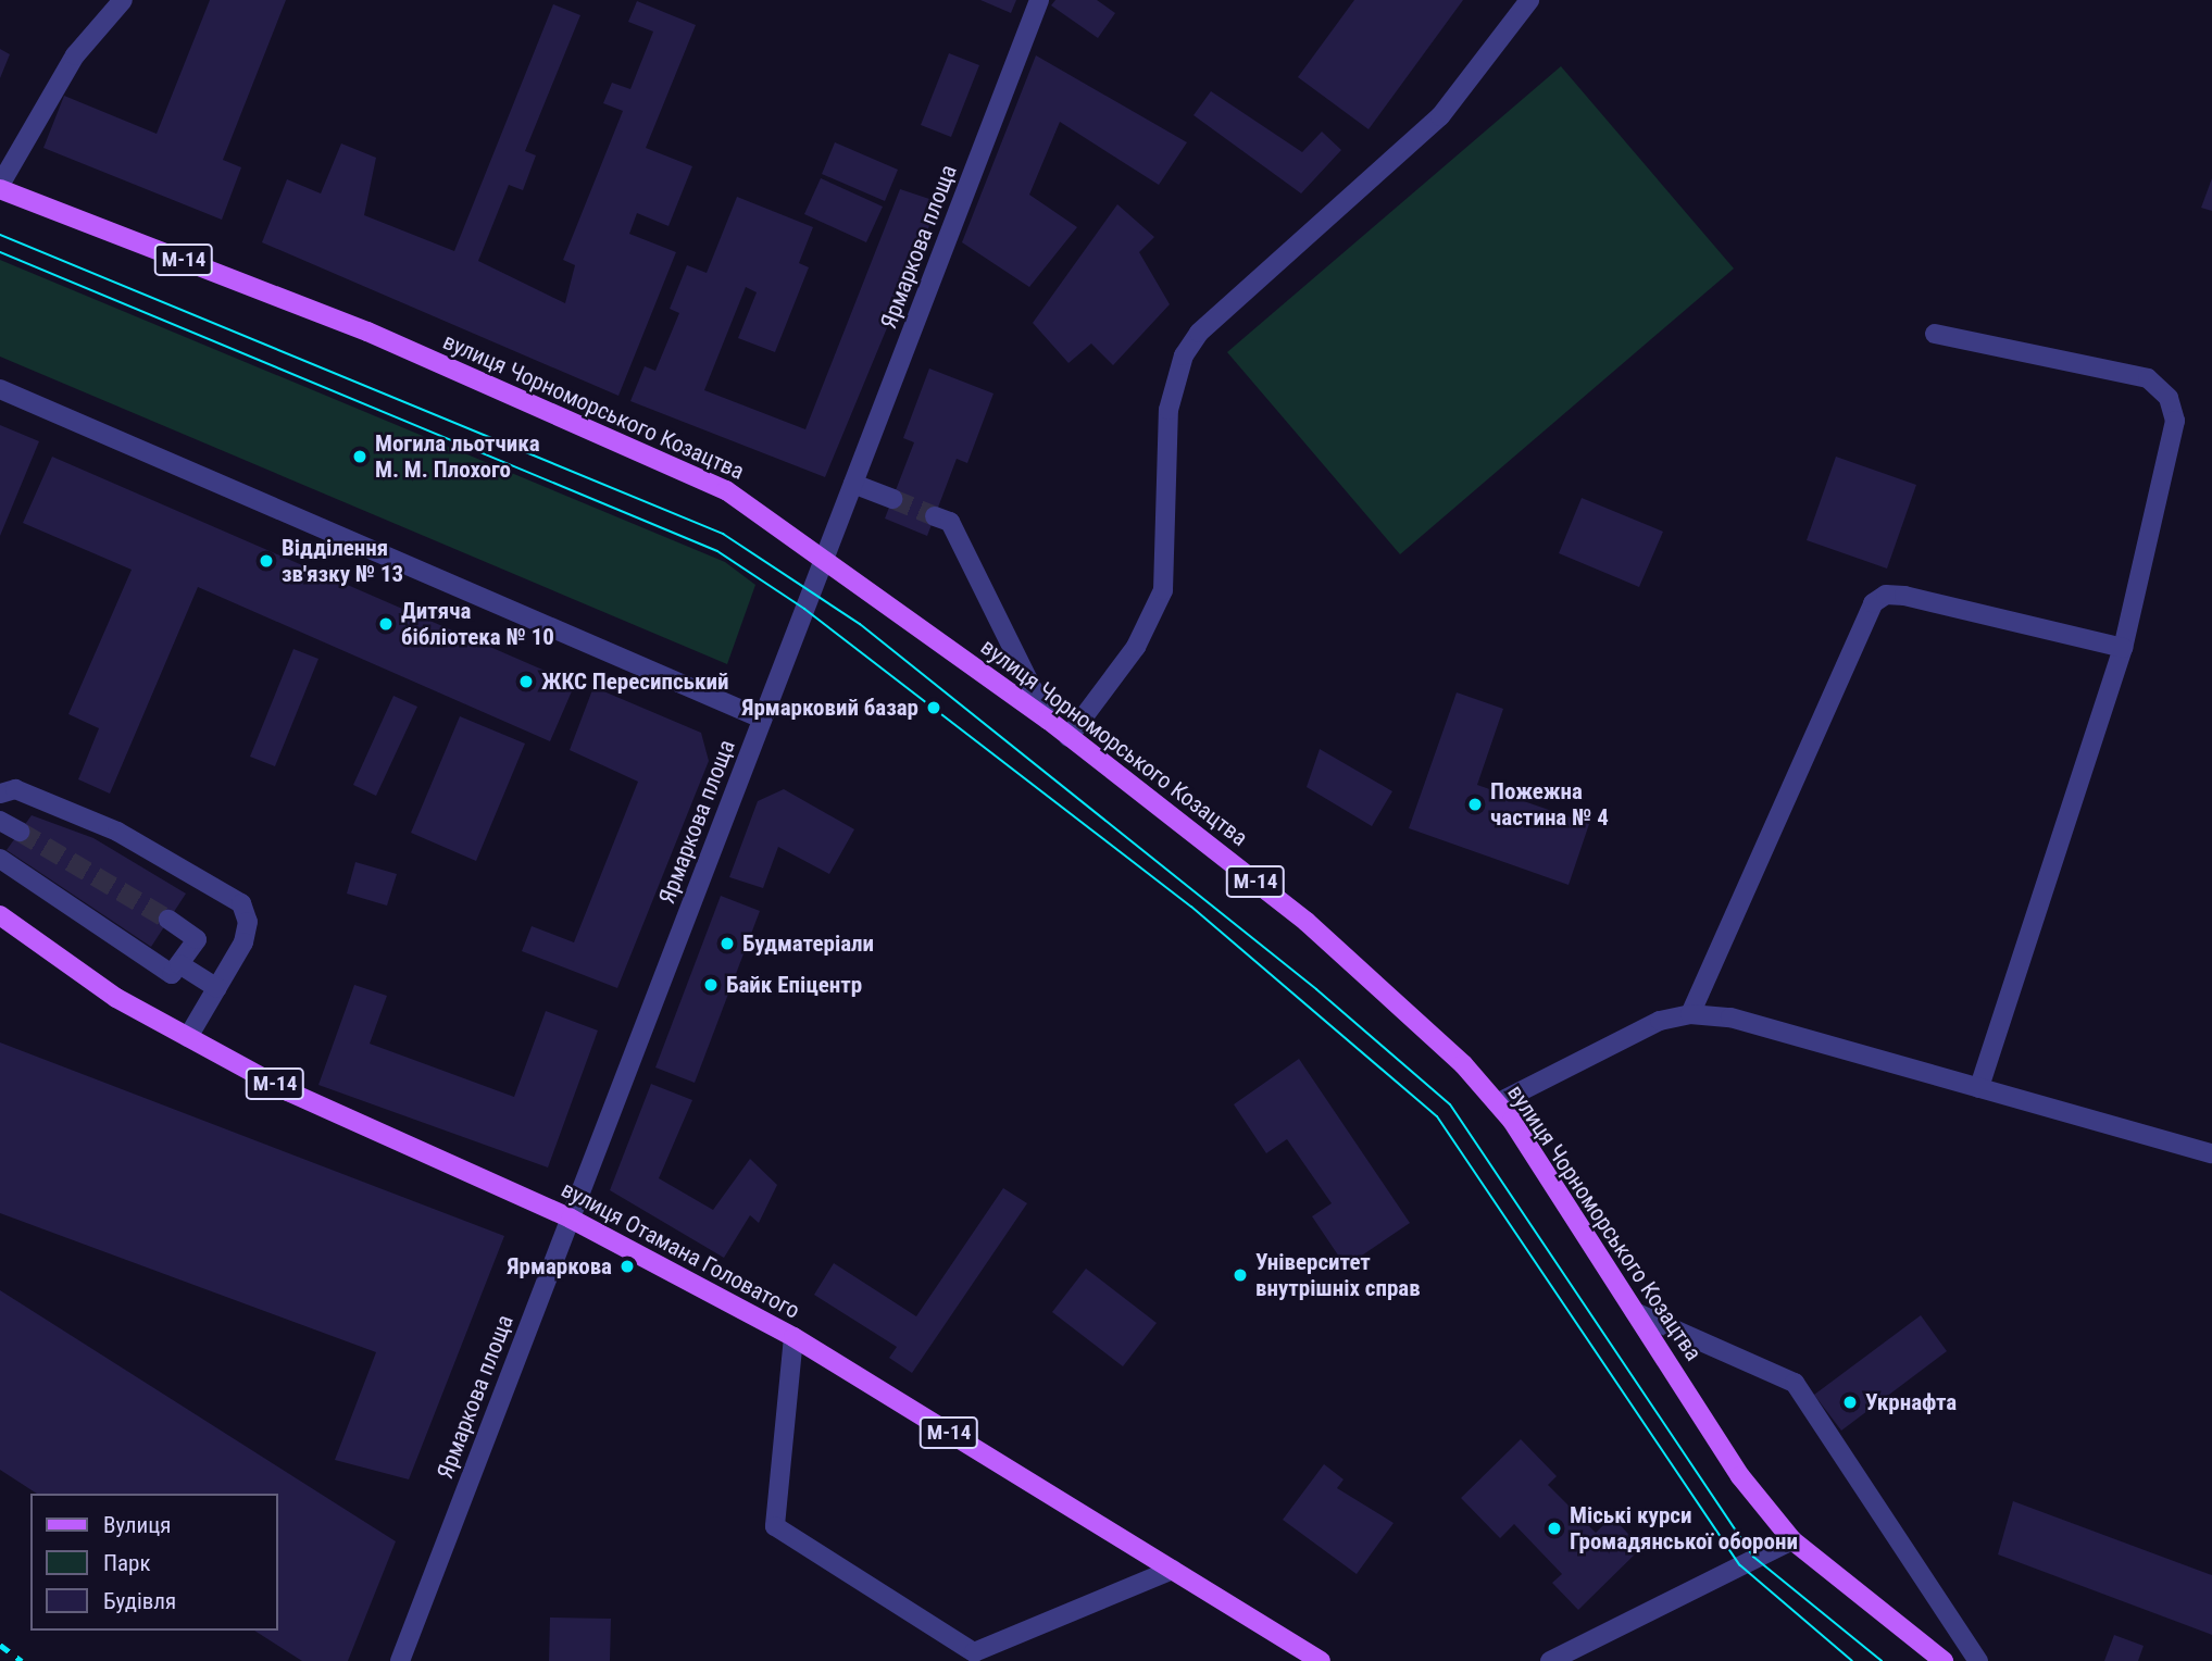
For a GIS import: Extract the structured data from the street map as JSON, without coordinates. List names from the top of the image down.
{
  "streets": {
    "main road": ["М-14", "вулиця Чорноморського Козацтва", "вулиця Отамана Головатого"],
    "street": ["Ярмаркова площа"]
  },
  "crossings": [
    ["Ярмаркова площа", "вулиця Чорноморського Козацтва"],
    ["Ярмаркова площа", "вулиця Отамана Головатого"]
  ],
  "places": [
    "Могила льотчика М. М. Плохого",
    "Відділення зв'язку № 13",
    "Дитяча бібліотека № 10",
    "ЖКС Пересипський",
    "Ярмарковий базар",
    "Пожежна частина № 4",
    "Будматеріали",
    "Байк Епіцентр",
    "Ярмаркова",
    "Університет внутрішніх справ",
    "Укрнафта",
    "Міські курси Громадянської оборони"
  ],
  "legend": ["Вулиця", "Парк", "Будівля"]
}
